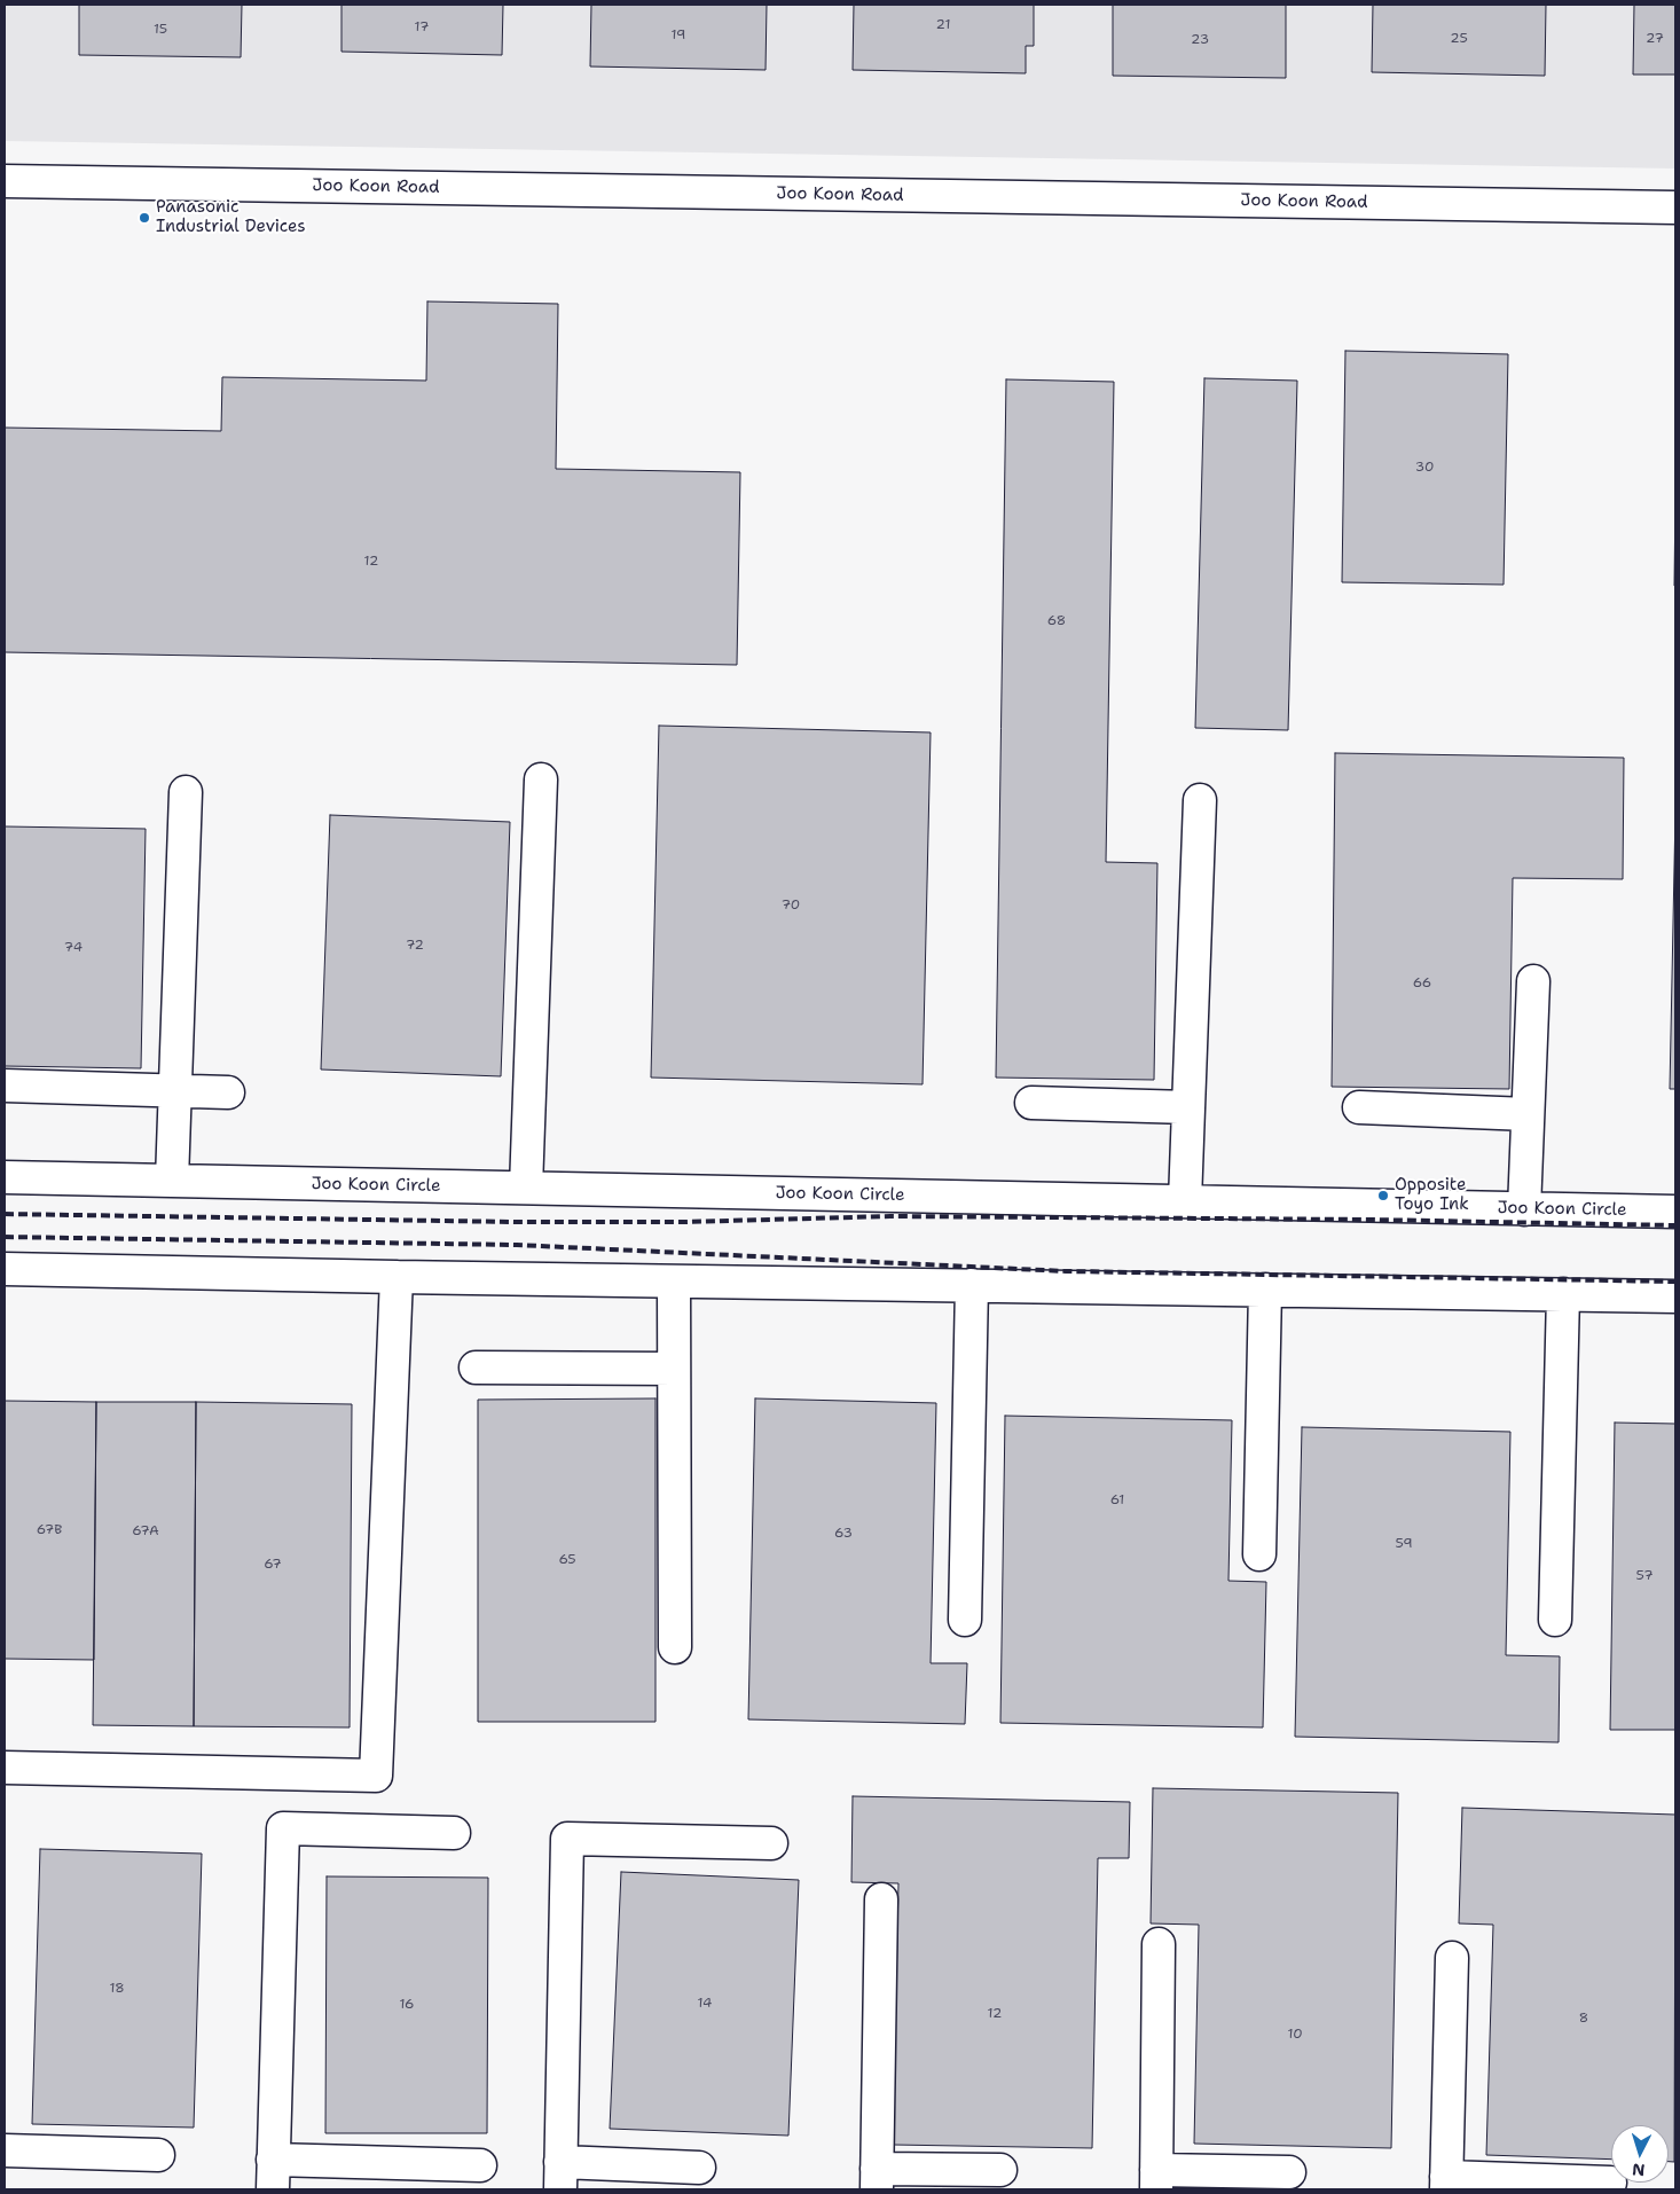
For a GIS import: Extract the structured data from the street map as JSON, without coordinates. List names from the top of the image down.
{
  "streets": {
    "street": ["Joo Koon Road", "Joo Koon Circle"]
  },
  "places": ["Panasonic Industrial Devices", "Opposite Toyo Ink"],
  "house_numbers": [
    "21",
    "17",
    "15",
    "19",
    "25",
    "27",
    "23",
    "30",
    "12",
    "68",
    "70",
    "72",
    "74",
    "66",
    "61",
    "67B",
    "67A",
    "63",
    "59",
    "65",
    "67",
    "57",
    "18",
    "14",
    "16",
    "12",
    "8",
    "10"
  ],
  "north": "bottom"
}
